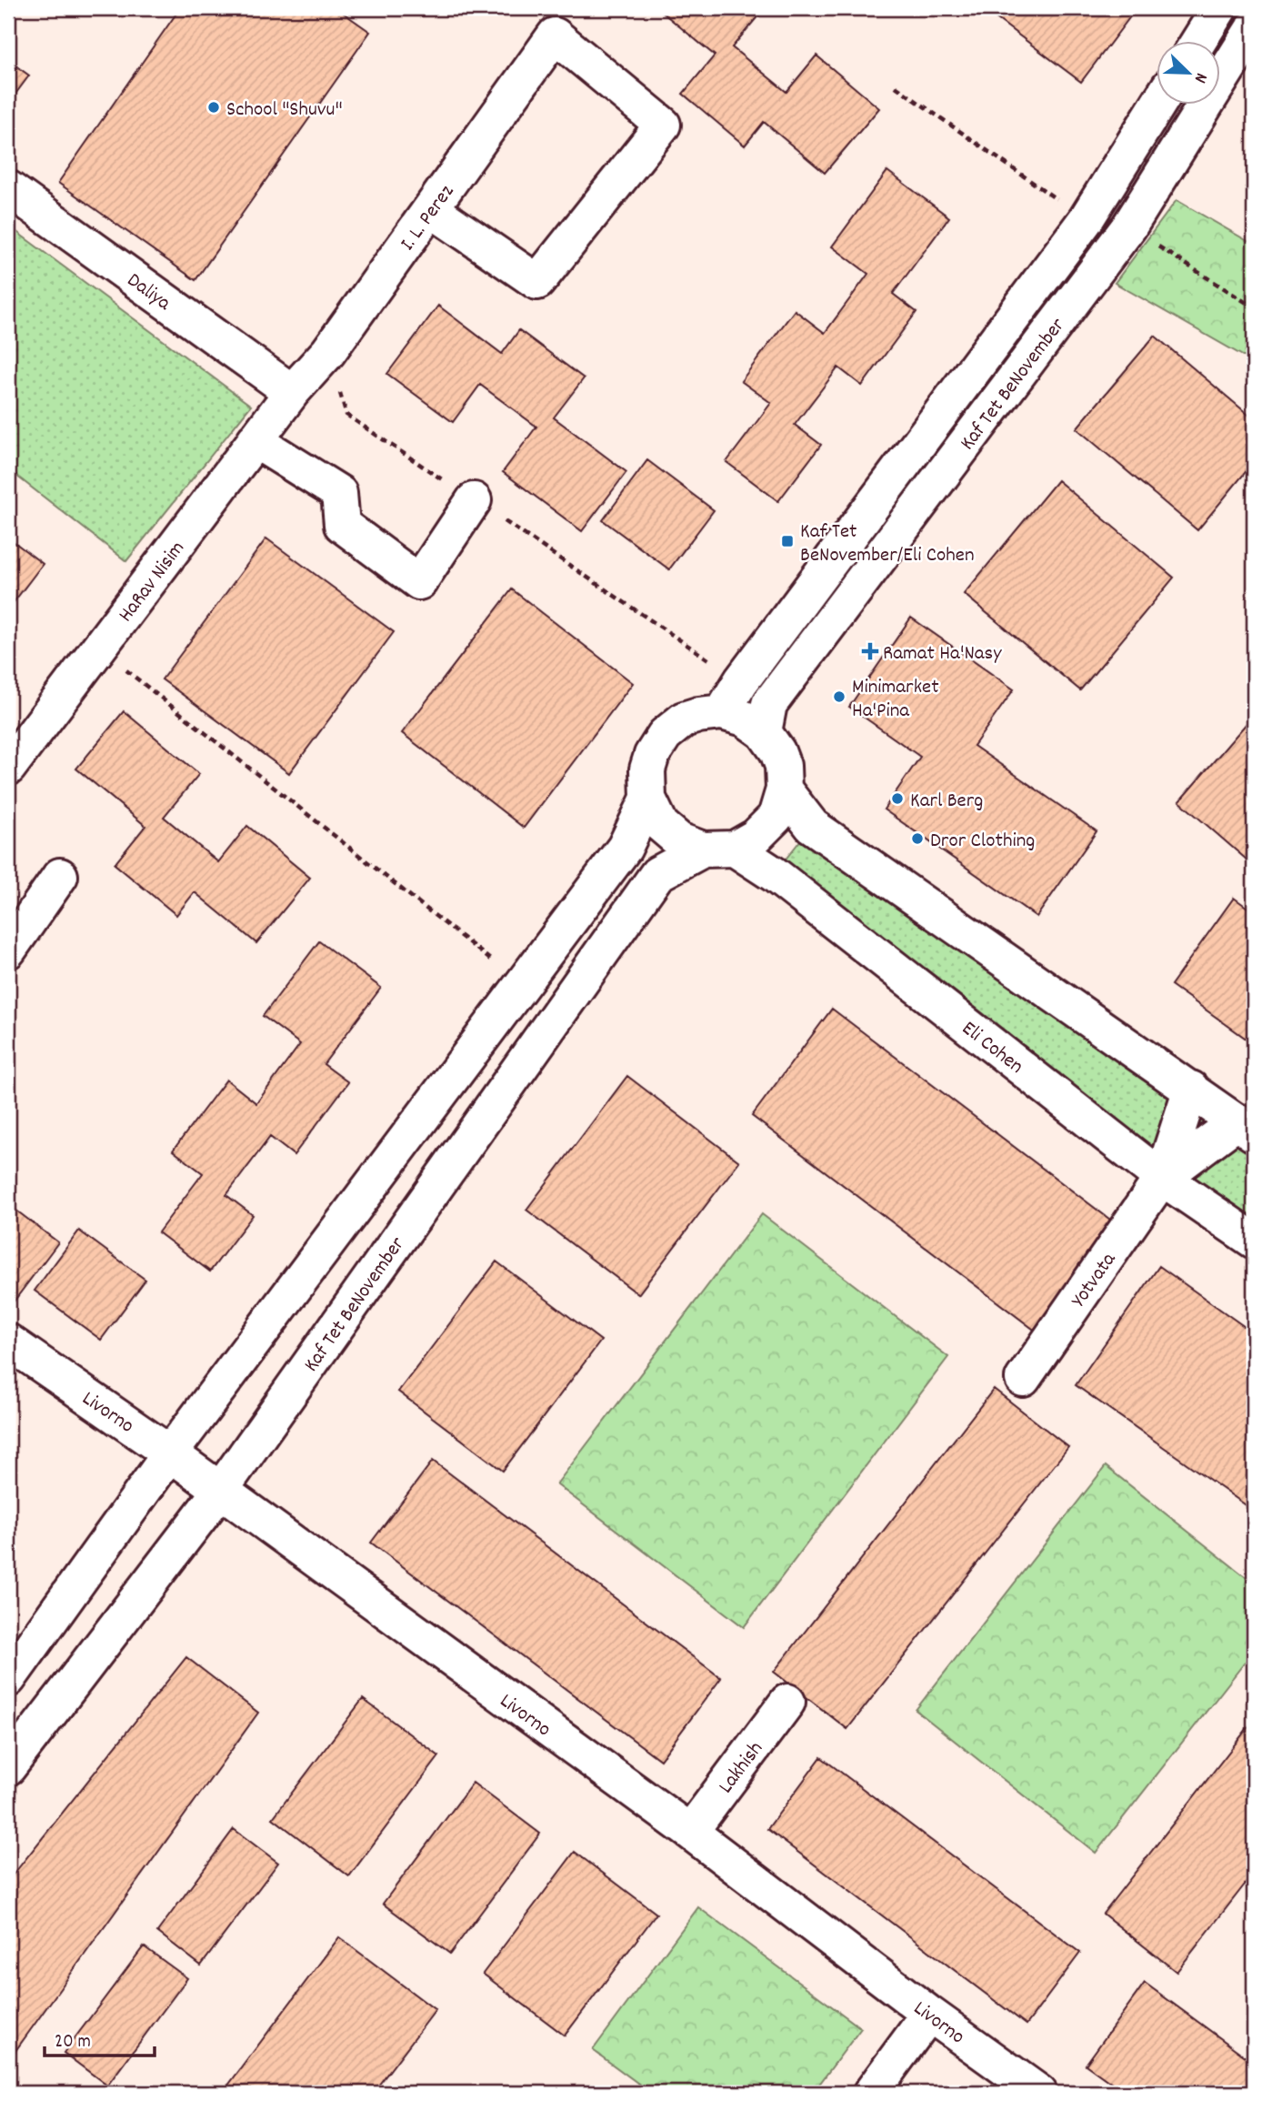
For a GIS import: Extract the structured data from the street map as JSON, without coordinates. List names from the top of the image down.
{
  "streets": {
    "street": [
      "I. L. Perez",
      "Daliya",
      "Kaf Tet BeNovember",
      "HaRav Nisim",
      "Eli Cohen",
      "Yotvata",
      "Livorno",
      "Lakhish"
    ]
  },
  "crossings": [
    ["I. L. Perez", "Daliya"],
    ["I. L. Perez", "HaRav Nisim"],
    ["Daliya", "HaRav Nisim"],
    ["Kaf Tet BeNovember", "Eli Cohen"],
    ["Kaf Tet BeNovember", "Livorno"],
    ["Eli Cohen", "Yotvata"],
    ["Livorno", "Lakhish"]
  ],
  "places": {
    "other": [
      "School \"Shuvu\"",
      "Minimarket Ha'Pina",
      "Karl Berg",
      "Dror Clothing"
    ],
    "transit": ["Kaf Tet BeNovember/Eli Cohen"],
    "health": ["Ramat Ha'Nasy"]
  },
  "scale_bar": "20 m",
  "north": "bottom right"
}
